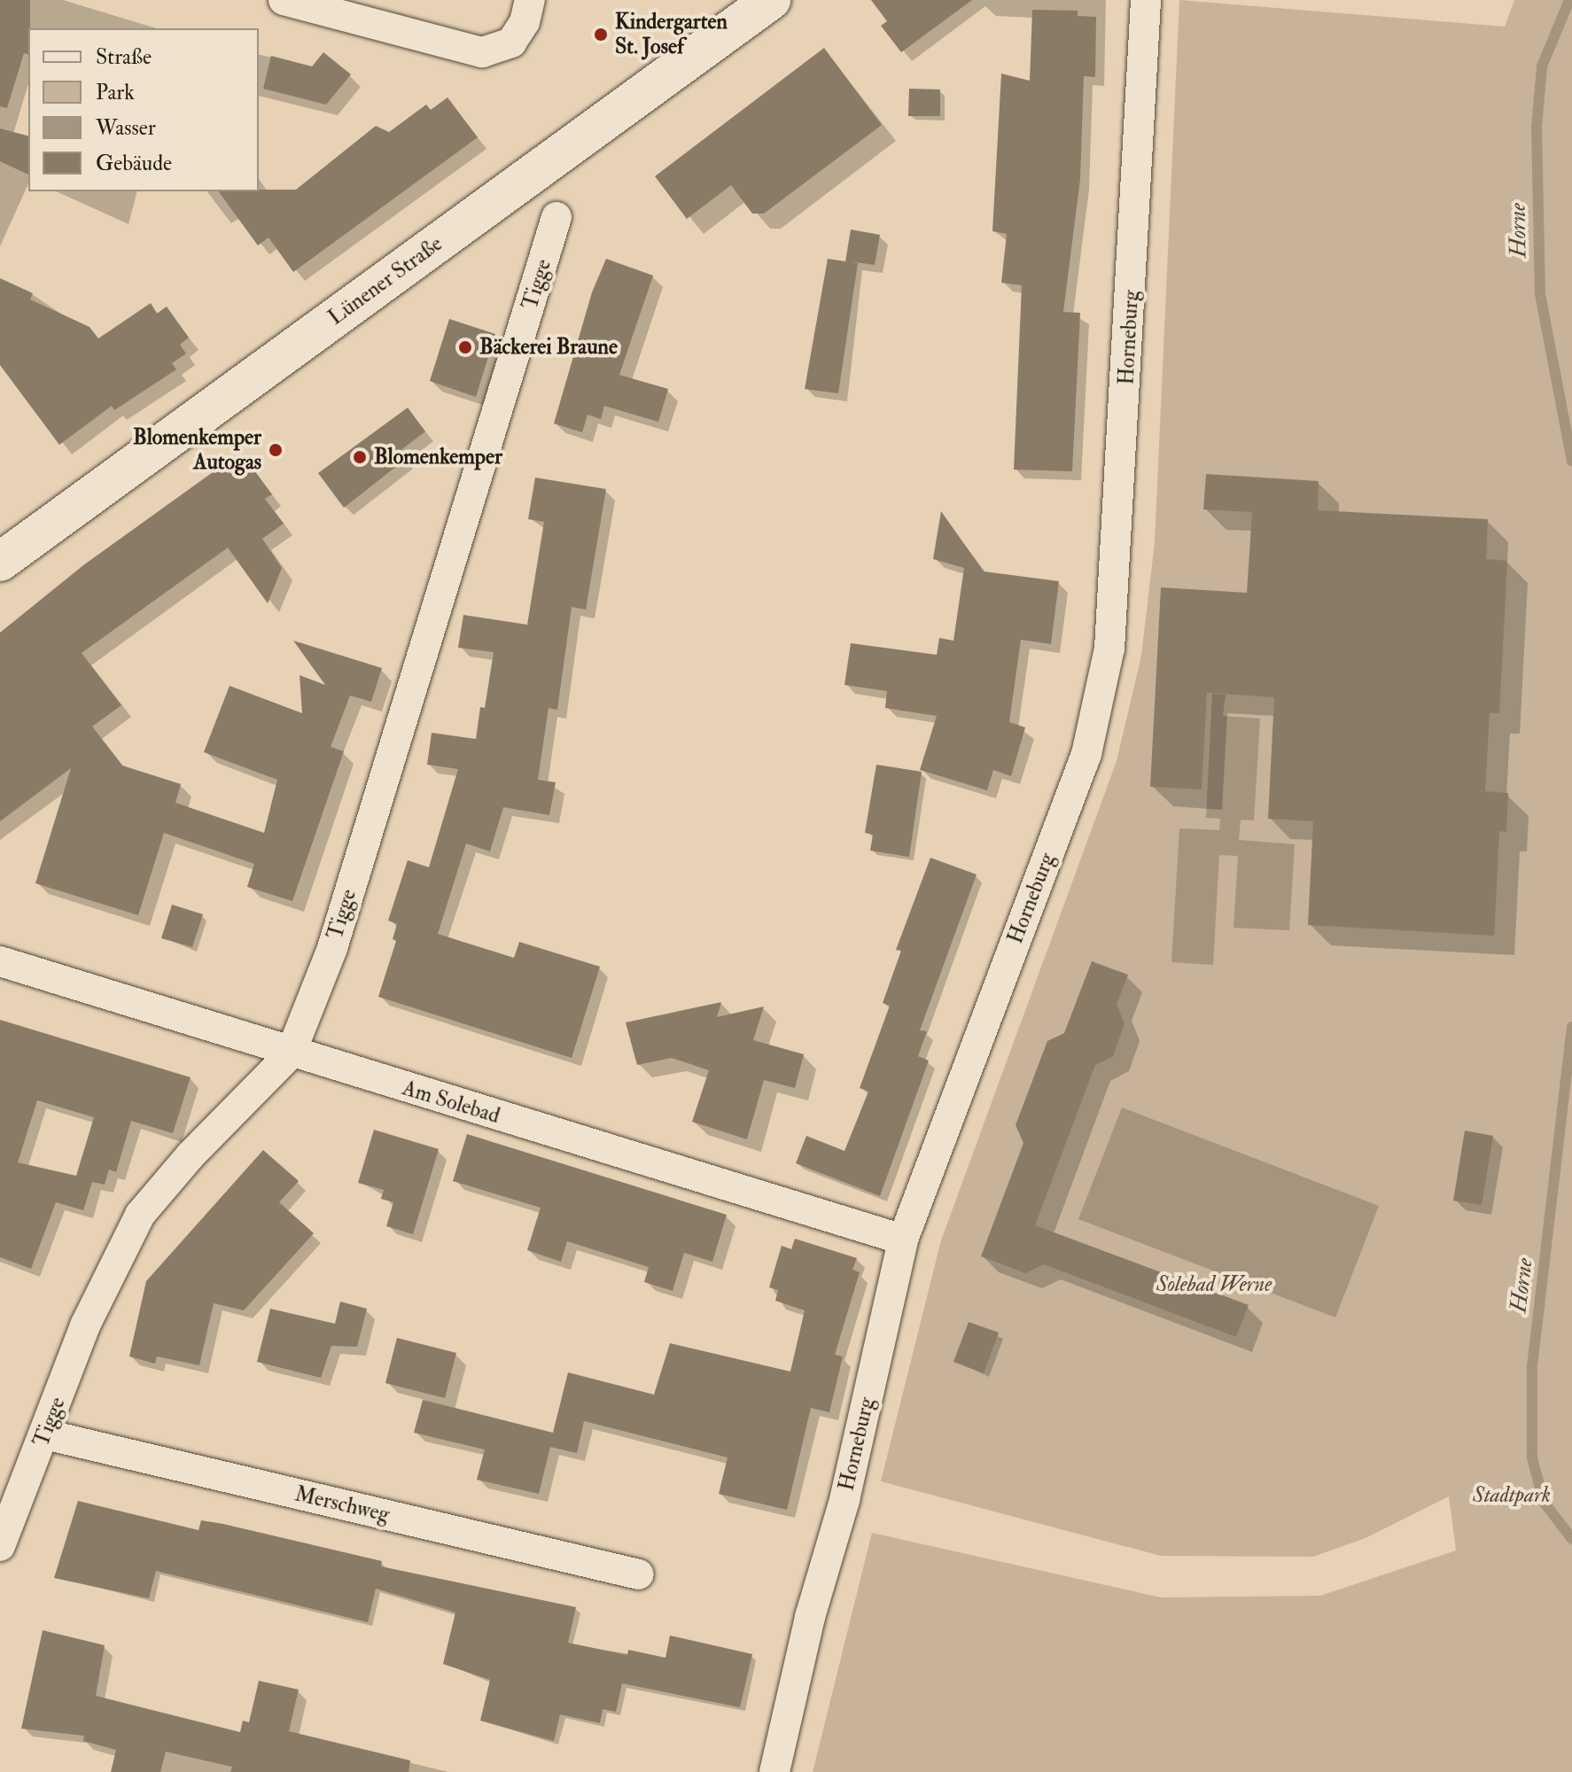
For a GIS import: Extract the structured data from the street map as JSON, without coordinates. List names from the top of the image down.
{
  "streets": {
    "main road": ["Lünener Straße"],
    "street": [
      "Tigge",
      "Horneburg",
      "Am Solebad",
      "Merschweg"
    ]
  },
  "crossings": [
    ["Tigge", "Am Solebad"],
    ["Tigge", "Merschweg"],
    ["Horneburg", "Am Solebad"]
  ],
  "water": ["Horne"],
  "parks": ["Solebad Werne", "Stadtpark"],
  "places": [
    "Kindergarten St. Josef",
    "Bäckerei Braune",
    "Blomenkemper Autogas",
    "Blomenkemper"
  ],
  "legend": [
    "Straße",
    "Park",
    "Wasser",
    "Gebäude"
  ]
}
